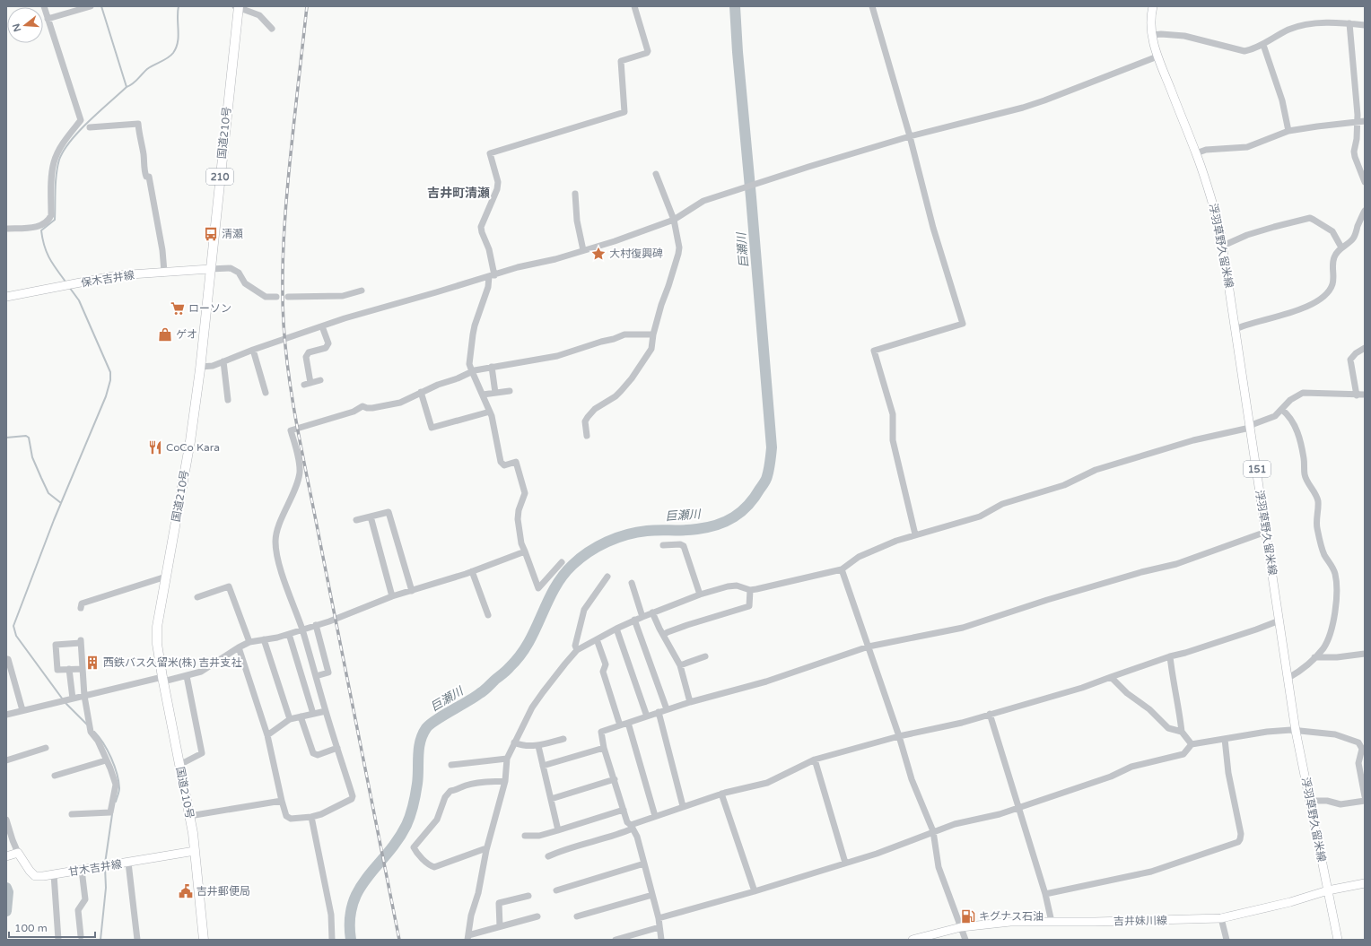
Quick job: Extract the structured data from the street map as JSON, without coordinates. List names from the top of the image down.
{
  "streets": {
    "highway": ["国道210号", "210"],
    "main road": [
      "浮羽草野久留米線",
      "保木吉井線",
      "151",
      "甘木吉井線",
      "吉井妹川線"
    ]
  },
  "crossings": [
    ["国道210号", "保木吉井線"],
    ["国道210号", "甘木吉井線"],
    ["浮羽草野久留米線", "吉井妹川線"]
  ],
  "districts": ["吉井町清瀬"],
  "water": ["巨瀬川"],
  "places": {
    "bus stop": ["清瀬"],
    "place": ["大村復興碑"],
    "supermarket": ["ローソン"],
    "shop": ["ゲオ"],
    "restaurant": ["CoCo Kara"],
    "building": ["西鉄バス久留米(株) 吉井支社"],
    "public building": ["吉井郵便局"],
    "fuel station": ["キグナス石油"]
  },
  "scale_bar": "100 m",
  "north": "left"
}
